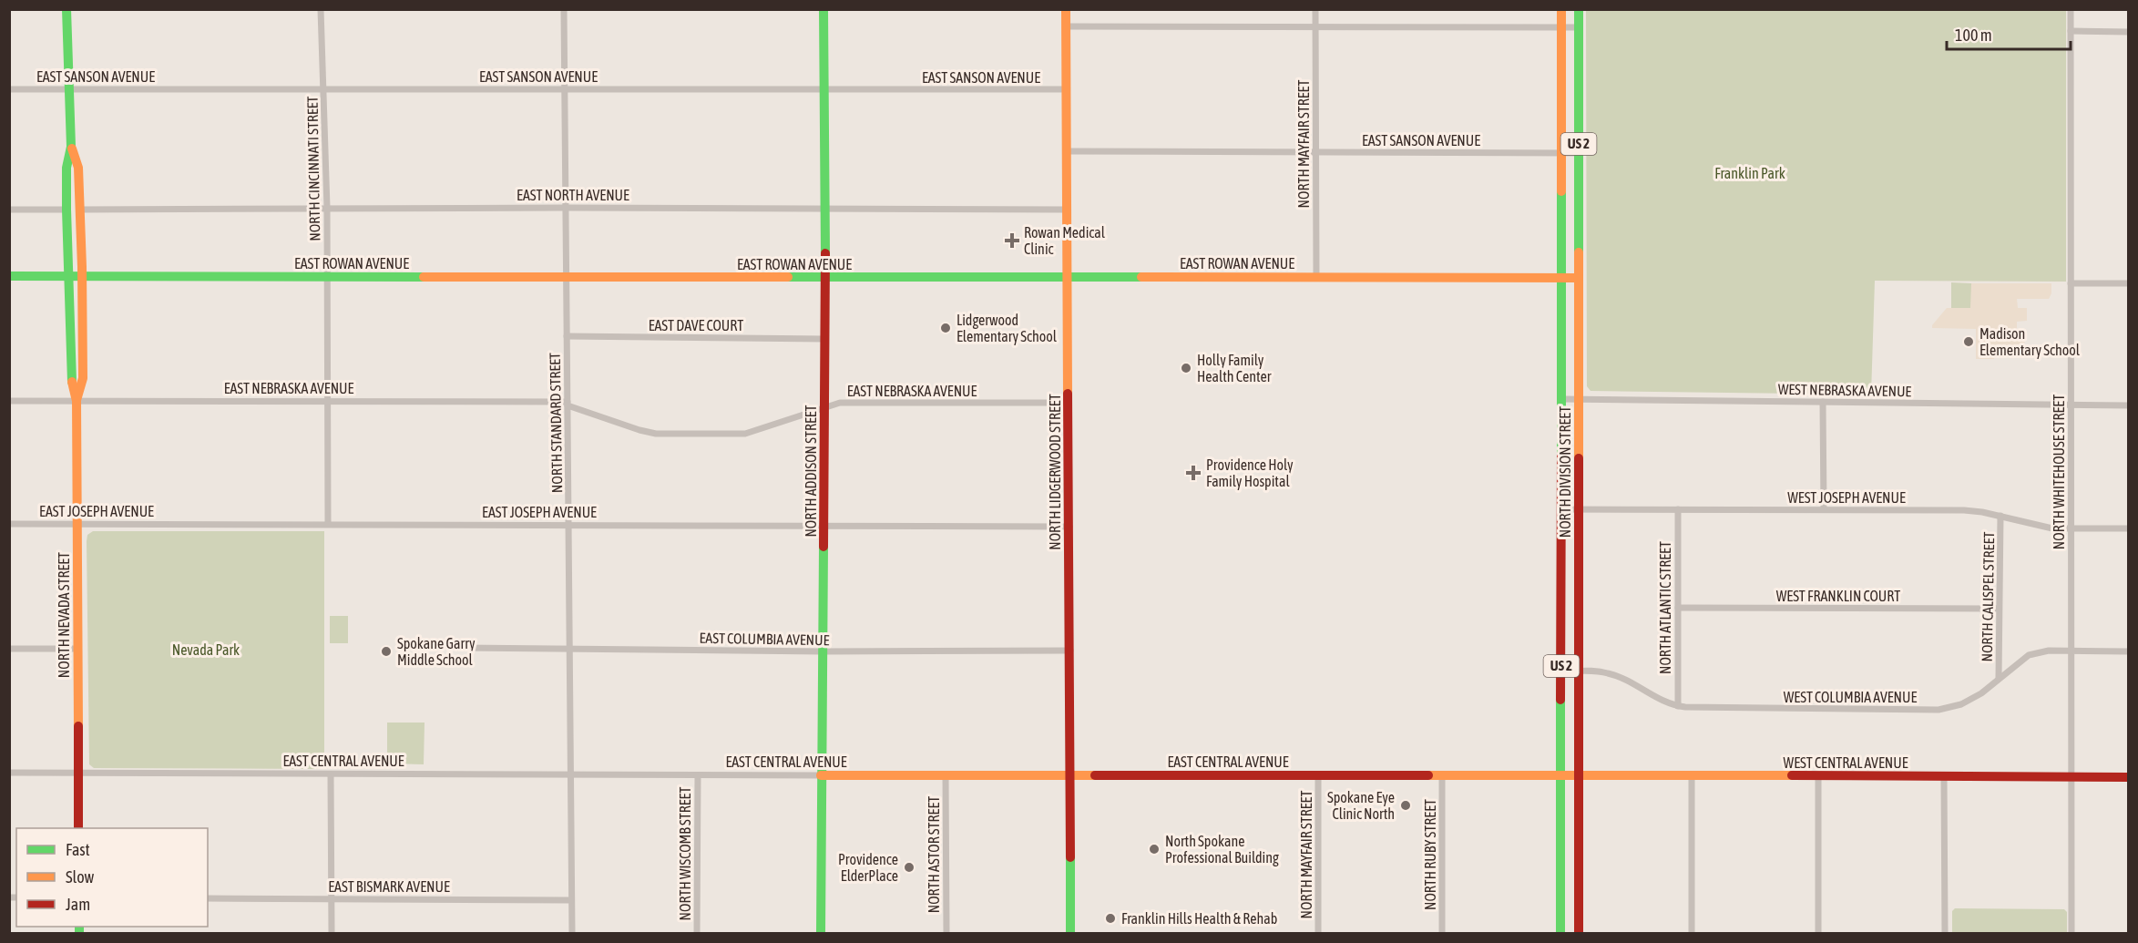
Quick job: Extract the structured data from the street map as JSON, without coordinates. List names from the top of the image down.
{
  "streets": {
    "street": [
      "EAST SANSON AVENUE",
      "NORTH MAYFAIR STREET",
      "US 2",
      "NORTH CINCINNATI STREET",
      "EAST NORTH AVENUE",
      "EAST ROWAN AVENUE",
      "EAST DAVE COURT",
      "EAST NEBRASKA AVENUE",
      "WEST NEBRASKA AVENUE",
      "NORTH STANDARD STREET",
      "NORTH ADDISON STREET",
      "NORTH LIDGERWOOD STREET",
      "NORTH DIVISION STREET",
      "NORTH WHITEHOUSE STREET",
      "WEST JOSEPH AVENUE",
      "EAST JOSEPH AVENUE",
      "WEST FRANKLIN COURT",
      "NORTH CALISPEL STREET",
      "NORTH ATLANTIC STREET",
      "NORTH NEVADA STREET",
      "EAST COLUMBIA AVENUE",
      "WEST COLUMBIA AVENUE",
      "EAST CENTRAL AVENUE",
      "WEST CENTRAL AVENUE",
      "NORTH WISCOMB STREET",
      "NORTH ASTOR STREET",
      "NORTH RUBY STREET",
      "EAST BISMARK AVENUE"
    ]
  },
  "crossings": [
    ["EAST SANSON AVENUE", "NORTH MAYFAIR STREET"],
    ["EAST SANSON AVENUE", "NORTH CINCINNATI STREET"],
    ["EAST SANSON AVENUE", "NORTH STANDARD STREET"],
    ["EAST SANSON AVENUE", "NORTH ADDISON STREET"],
    ["EAST SANSON AVENUE", "NORTH LIDGERWOOD STREET"],
    ["EAST SANSON AVENUE", "NORTH DIVISION STREET"],
    ["EAST SANSON AVENUE", "NORTH NEVADA STREET"],
    ["NORTH MAYFAIR STREET", "EAST ROWAN AVENUE"],
    ["NORTH MAYFAIR STREET", "EAST CENTRAL AVENUE"],
    ["NORTH CINCINNATI STREET", "EAST NORTH AVENUE"],
    ["NORTH CINCINNATI STREET", "EAST ROWAN AVENUE"],
    ["NORTH CINCINNATI STREET", "EAST NEBRASKA AVENUE"],
    ["NORTH CINCINNATI STREET", "EAST JOSEPH AVENUE"],
    ["EAST NORTH AVENUE", "NORTH STANDARD STREET"],
    ["EAST NORTH AVENUE", "NORTH ADDISON STREET"],
    ["EAST NORTH AVENUE", "NORTH LIDGERWOOD STREET"],
    ["EAST NORTH AVENUE", "NORTH NEVADA STREET"],
    ["EAST ROWAN AVENUE", "NORTH STANDARD STREET"],
    ["EAST ROWAN AVENUE", "NORTH ADDISON STREET"],
    ["EAST ROWAN AVENUE", "NORTH LIDGERWOOD STREET"],
    ["EAST ROWAN AVENUE", "NORTH DIVISION STREET"],
    ["EAST ROWAN AVENUE", "NORTH NEVADA STREET"],
    ["EAST DAVE COURT", "NORTH STANDARD STREET"],
    ["EAST DAVE COURT", "NORTH ADDISON STREET"],
    ["EAST NEBRASKA AVENUE", "NORTH STANDARD STREET"],
    ["EAST NEBRASKA AVENUE", "NORTH ADDISON STREET"],
    ["EAST NEBRASKA AVENUE", "NORTH LIDGERWOOD STREET"],
    ["EAST NEBRASKA AVENUE", "NORTH NEVADA STREET"],
    ["WEST NEBRASKA AVENUE", "NORTH DIVISION STREET"],
    ["WEST NEBRASKA AVENUE", "NORTH WHITEHOUSE STREET"],
    ["NORTH STANDARD STREET", "EAST JOSEPH AVENUE"],
    ["NORTH STANDARD STREET", "EAST COLUMBIA AVENUE"],
    ["NORTH STANDARD STREET", "EAST CENTRAL AVENUE"],
    ["NORTH STANDARD STREET", "EAST BISMARK AVENUE"],
    ["NORTH ADDISON STREET", "EAST JOSEPH AVENUE"],
    ["NORTH ADDISON STREET", "EAST COLUMBIA AVENUE"],
    ["NORTH ADDISON STREET", "EAST CENTRAL AVENUE"],
    ["NORTH LIDGERWOOD STREET", "EAST JOSEPH AVENUE"],
    ["NORTH LIDGERWOOD STREET", "EAST COLUMBIA AVENUE"],
    ["NORTH LIDGERWOOD STREET", "EAST CENTRAL AVENUE"],
    ["NORTH DIVISION STREET", "WEST JOSEPH AVENUE"],
    ["NORTH DIVISION STREET", "WEST COLUMBIA AVENUE"],
    ["NORTH DIVISION STREET", "EAST CENTRAL AVENUE"],
    ["NORTH DIVISION STREET", "WEST CENTRAL AVENUE"],
    ["NORTH WHITEHOUSE STREET", "WEST JOSEPH AVENUE"],
    ["NORTH WHITEHOUSE STREET", "WEST COLUMBIA AVENUE"],
    ["NORTH WHITEHOUSE STREET", "WEST CENTRAL AVENUE"],
    ["WEST JOSEPH AVENUE", "NORTH CALISPEL STREET"],
    ["WEST JOSEPH AVENUE", "NORTH ATLANTIC STREET"],
    ["EAST JOSEPH AVENUE", "NORTH NEVADA STREET"],
    ["WEST FRANKLIN COURT", "NORTH CALISPEL STREET"],
    ["WEST FRANKLIN COURT", "NORTH ATLANTIC STREET"],
    ["NORTH CALISPEL STREET", "WEST COLUMBIA AVENUE"],
    ["NORTH ATLANTIC STREET", "WEST COLUMBIA AVENUE"],
    ["NORTH NEVADA STREET", "EAST CENTRAL AVENUE"],
    ["EAST CENTRAL AVENUE", "WEST CENTRAL AVENUE"],
    ["EAST CENTRAL AVENUE", "NORTH WISCOMB STREET"],
    ["EAST CENTRAL AVENUE", "NORTH ASTOR STREET"],
    ["EAST CENTRAL AVENUE", "NORTH RUBY STREET"]
  ],
  "parks": ["Franklin Park", "Nevada Park"],
  "places": {
    "health": ["Rowan Medical Clinic", "Providence Holy Family Hospital"],
    "other": [
      "Lidgerwood Elementary School",
      "Madison Elementary School",
      "Holly Family Health Center",
      "Spokane Garry Middle School",
      "Spokane Eye Clinic North",
      "North Spokane Professional Building",
      "Providence ElderPlace",
      "Franklin Hills Health & Rehab"
    ]
  },
  "legend": ["Fast", "Slow", "Jam"],
  "scale_bar": "100 m"
}
